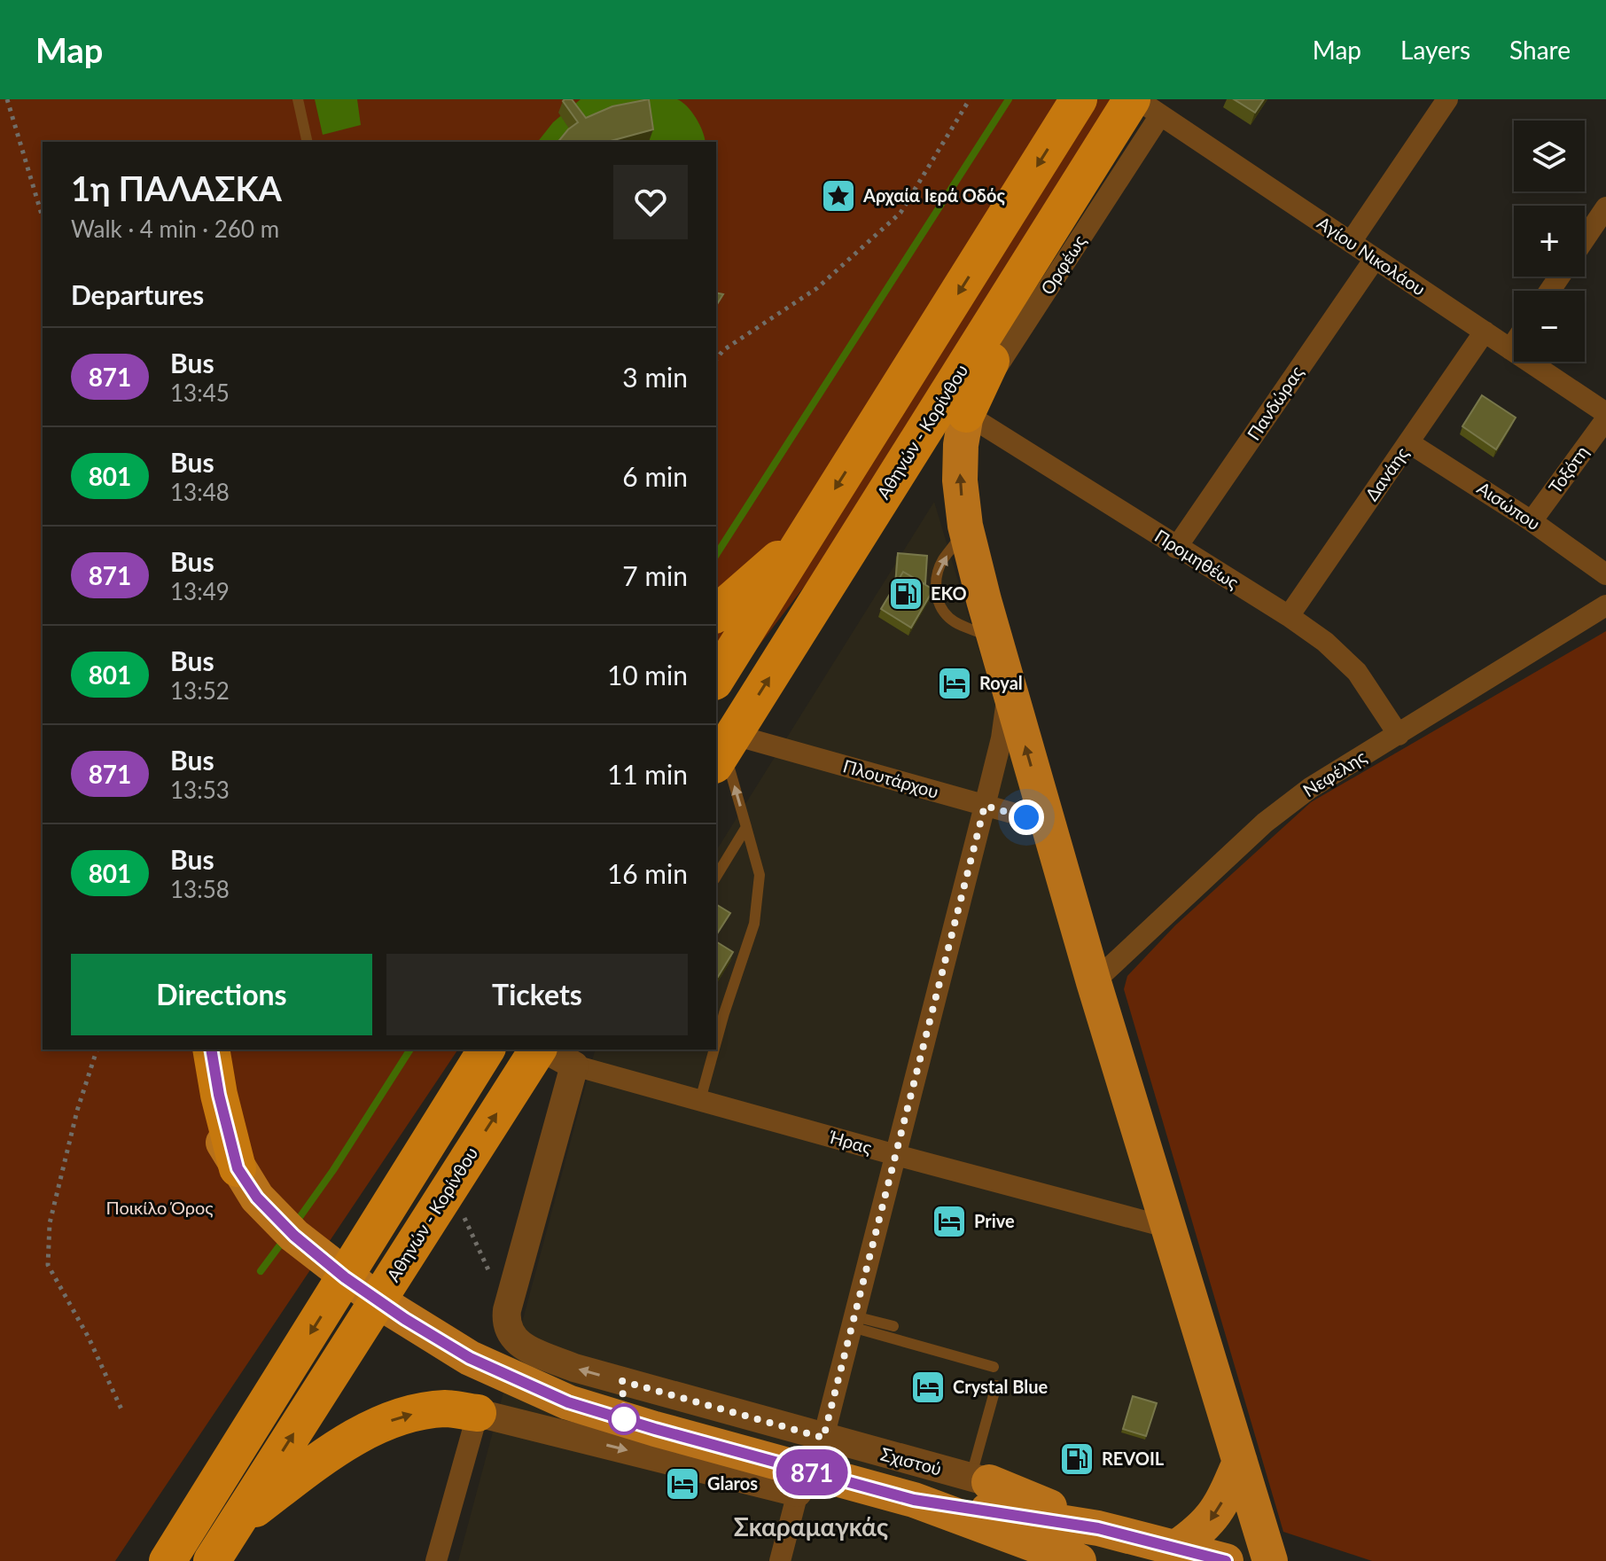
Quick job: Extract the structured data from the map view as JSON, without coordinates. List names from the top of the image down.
{
  "streets": {
    "highway": ["Αθηνών - Κορίνθου"],
    "main road": ["Σχιστού"],
    "street": [
      "Αγίου Νικολάου",
      "Ορφέως",
      "Πανδώρας",
      "Τοξότη",
      "Δανάης",
      "Αισώπου",
      "Προμηθέως",
      "Νεφέλης",
      "Πλουτάρχου",
      "Ήρας"
    ]
  },
  "crossings": [
    ["Αγίου Νικολάου", "Ορφέως"],
    ["Αγίου Νικολάου", "Πανδώρας"],
    ["Αγίου Νικολάου", "Αθηνών - Κορίνθου"],
    ["Αγίου Νικολάου", "Δανάης"],
    ["Ορφέως", "Αθηνών - Κορίνθου"],
    ["Ορφέως", "Προμηθέως"],
    ["Πανδώρας", "Προμηθέως"],
    ["Αθηνών - Κορίνθου", "Πλουτάρχου"],
    ["Τοξότη", "Αισώπου"],
    ["Δανάης", "Αισώπου"],
    ["Δανάης", "Προμηθέως"],
    ["Προμηθέως", "Νεφέλης"]
  ],
  "districts": ["Σκαραμαγκάς"],
  "parks": ["Ποικίλο Όρος"],
  "places": {
    "place": ["Αρχαία Ιερά Οδός"],
    "fuel station": ["EKO", "REVOIL"],
    "hotel": [
      "Royal",
      "Prive",
      "Crystal Blue",
      "Glaros"
    ]
  },
  "lines": ["bus line 871"],
  "page": {
    "header": "Map",
    "nav": ["Map", "Layers", "Share"],
    "on_map": "871",
    "map_buttons": ["+", "−"],
    "heading": [
      ["1η ΠΑΛΑΣΚΑ", "Walk · 4 min · 260 m"],
      "Departures"
    ],
    "list": [
      {
        "mark": "871",
        "name": "Bus",
        "note": "13:45",
        "value": "3 min"
      },
      {
        "mark": "801",
        "name": "Bus",
        "note": "13:48",
        "value": "6 min"
      },
      {
        "mark": "871",
        "name": "Bus",
        "note": "13:49",
        "value": "7 min"
      },
      {
        "mark": "801",
        "name": "Bus",
        "note": "13:52",
        "value": "10 min"
      },
      {
        "mark": "871",
        "name": "Bus",
        "note": "13:53",
        "value": "11 min"
      },
      {
        "mark": "801",
        "name": "Bus",
        "note": "13:58",
        "value": "16 min"
      }
    ],
    "buttons": ["Directions", "Tickets"]
  }
}
